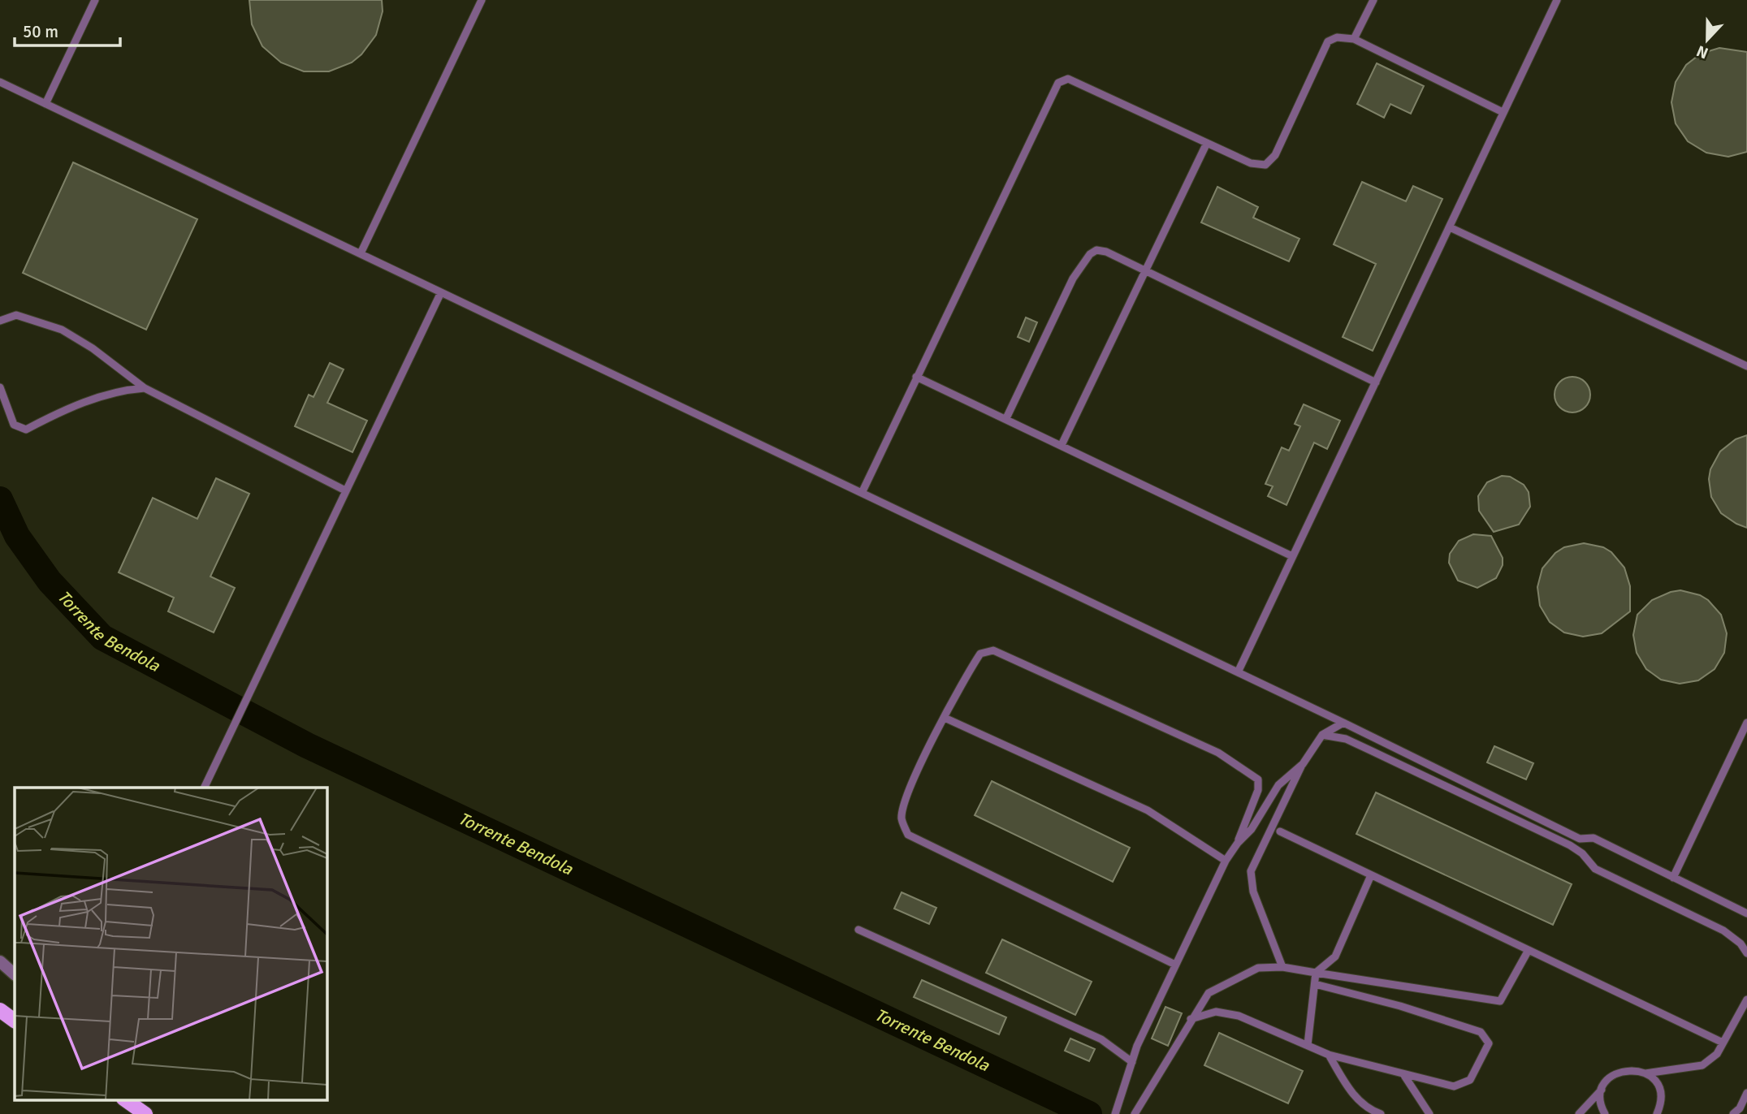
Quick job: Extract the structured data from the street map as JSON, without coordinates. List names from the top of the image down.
{
  "water": ["Torrente Bendola"],
  "scale_bar": "50 m",
  "north": "bottom"
}
